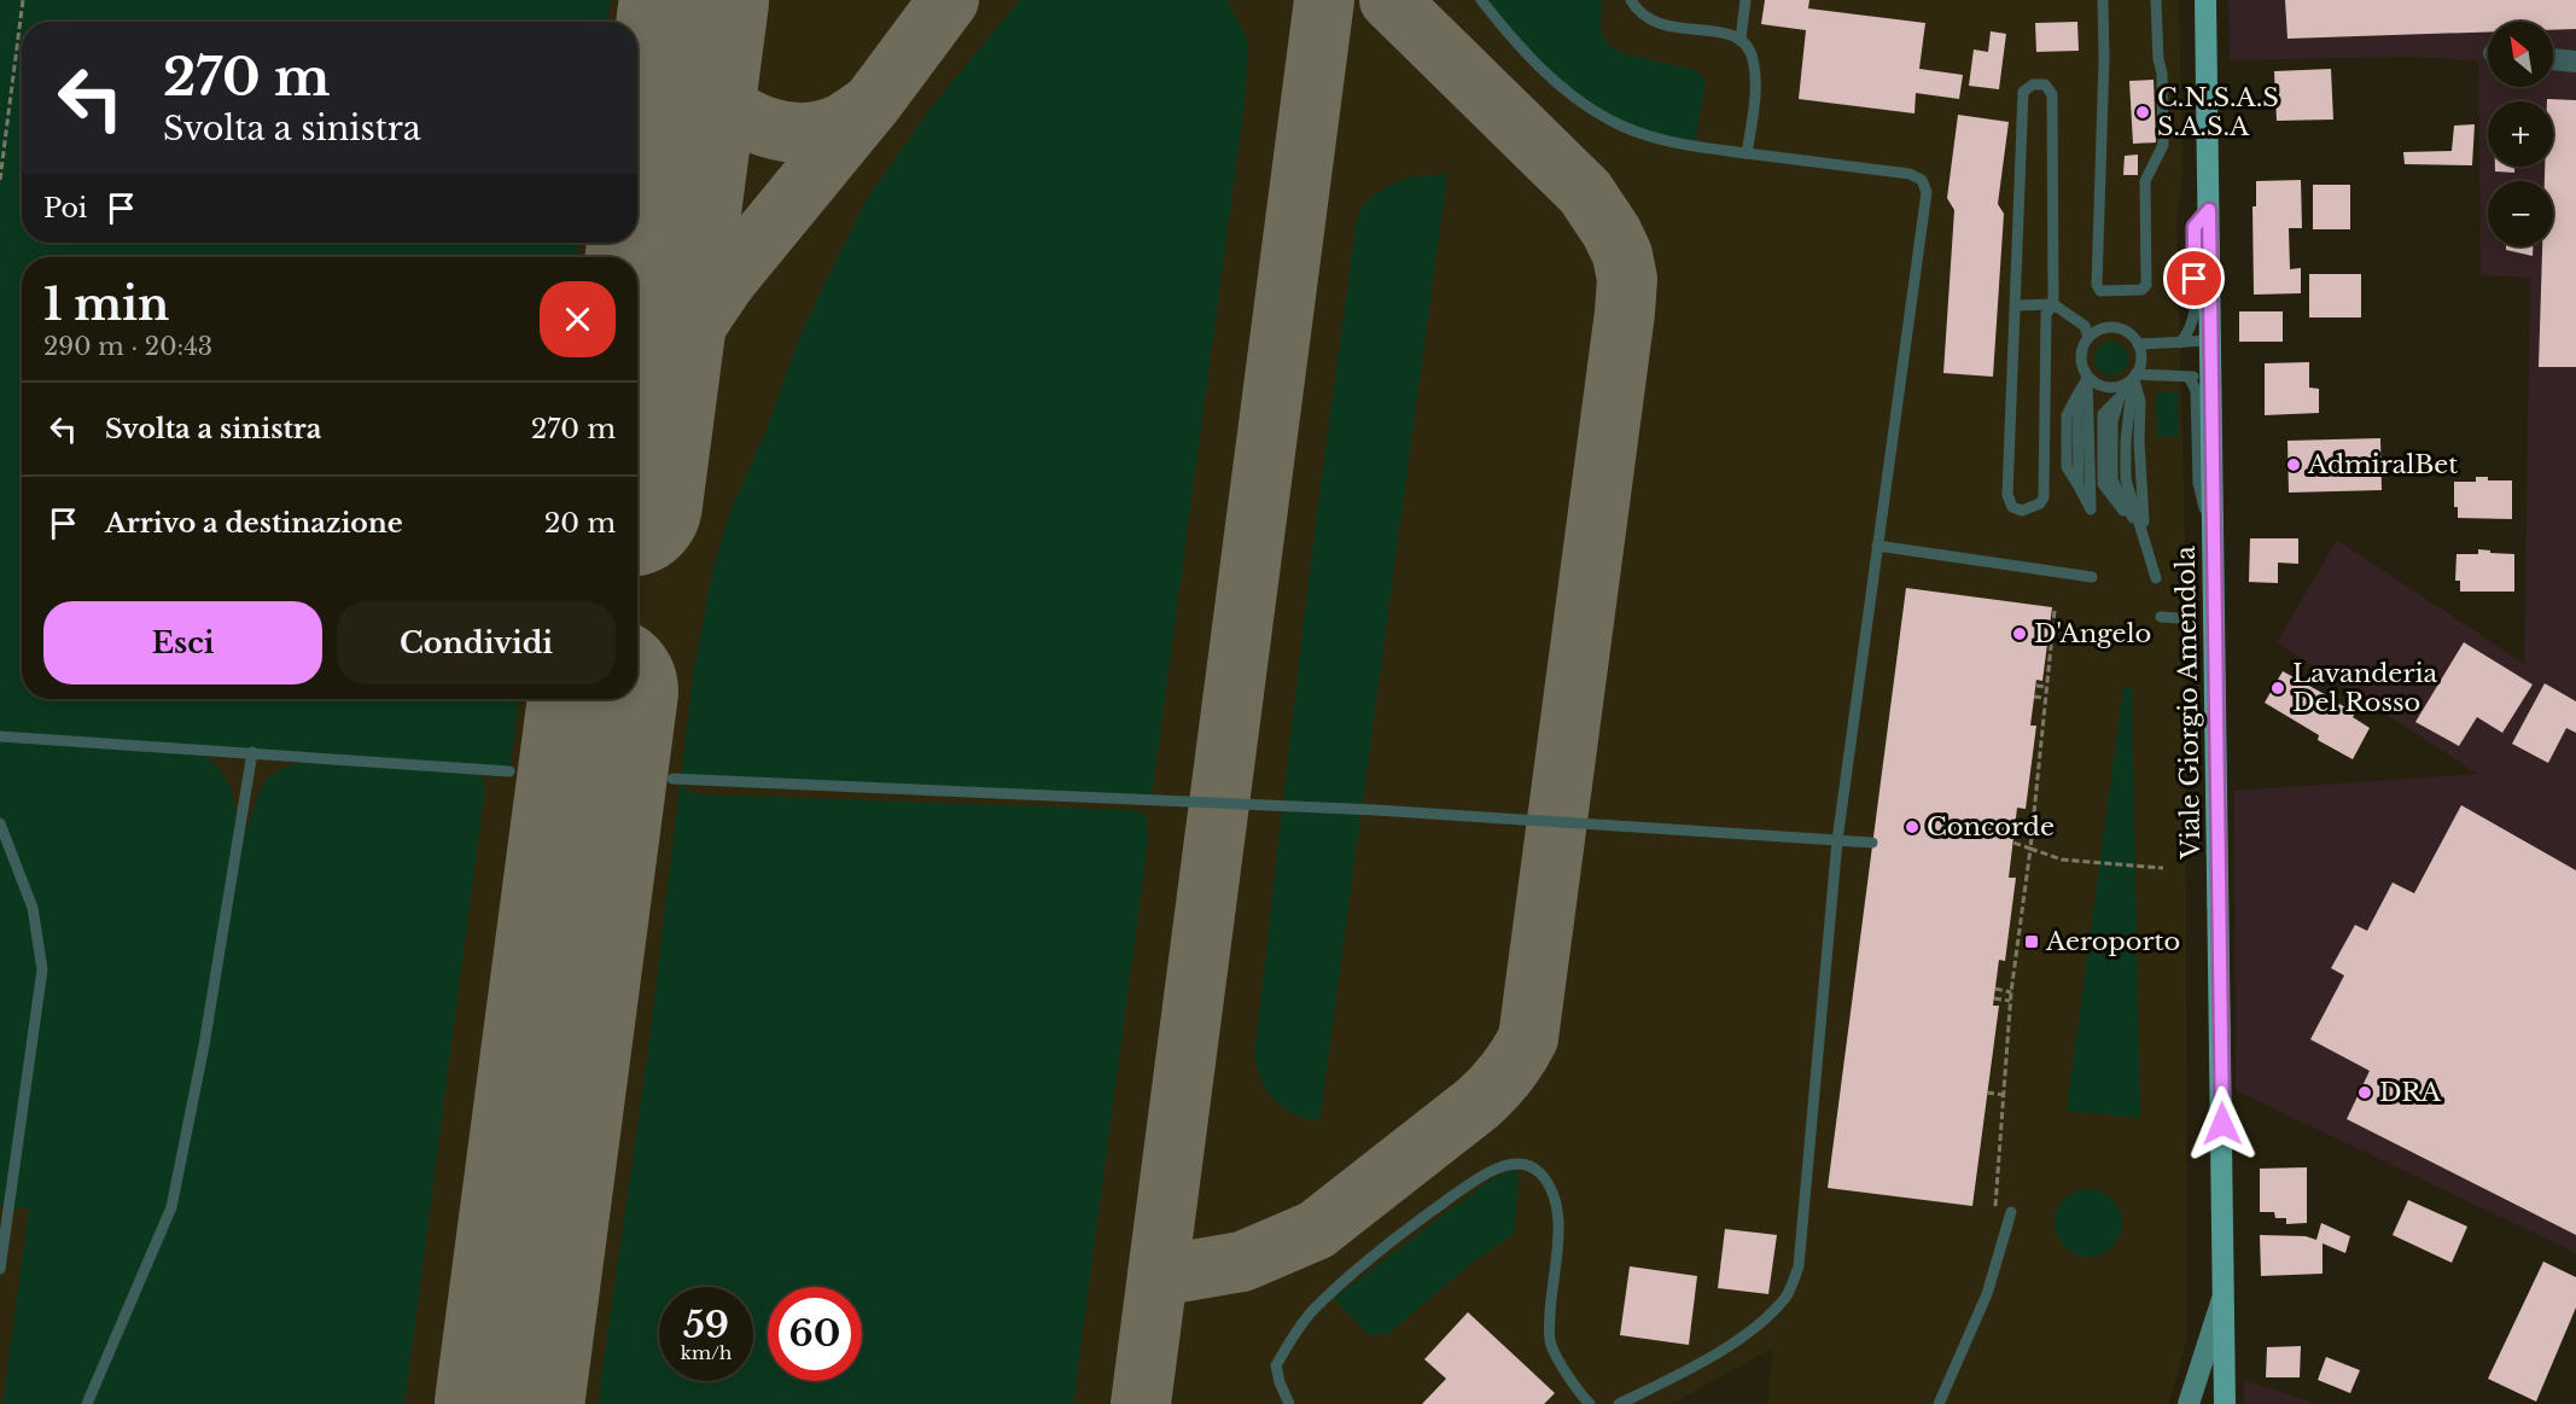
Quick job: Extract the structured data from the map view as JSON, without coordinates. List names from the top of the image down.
{
  "streets": {
    "main road": ["Viale Giorgio Amendola"]
  },
  "places": {
    "other": [
      "C.N.S.A.S S.A.S.A",
      "AdmiralBet",
      "D'Angelo",
      "Lavanderia Del Rosso",
      "Concorde",
      "DRA"
    ],
    "transit": ["Aeroporto"]
  },
  "north": "top left",
  "page": {
    "map_buttons": ["+", "−"],
    "turn": ["270 m", "Svolta a sinistra"],
    "then": "Poi",
    "heading": ["1 min", "290 m · 20:43"],
    "list": [
      {
        "name": "Svolta a sinistra",
        "value": "270 m"
      },
      {
        "name": "Arrivo a destinazione",
        "value": "20 m"
      }
    ],
    "buttons": ["Esci", "Condividi"],
    "speed": "59 km/h",
    "limit": "60"
  }
}
